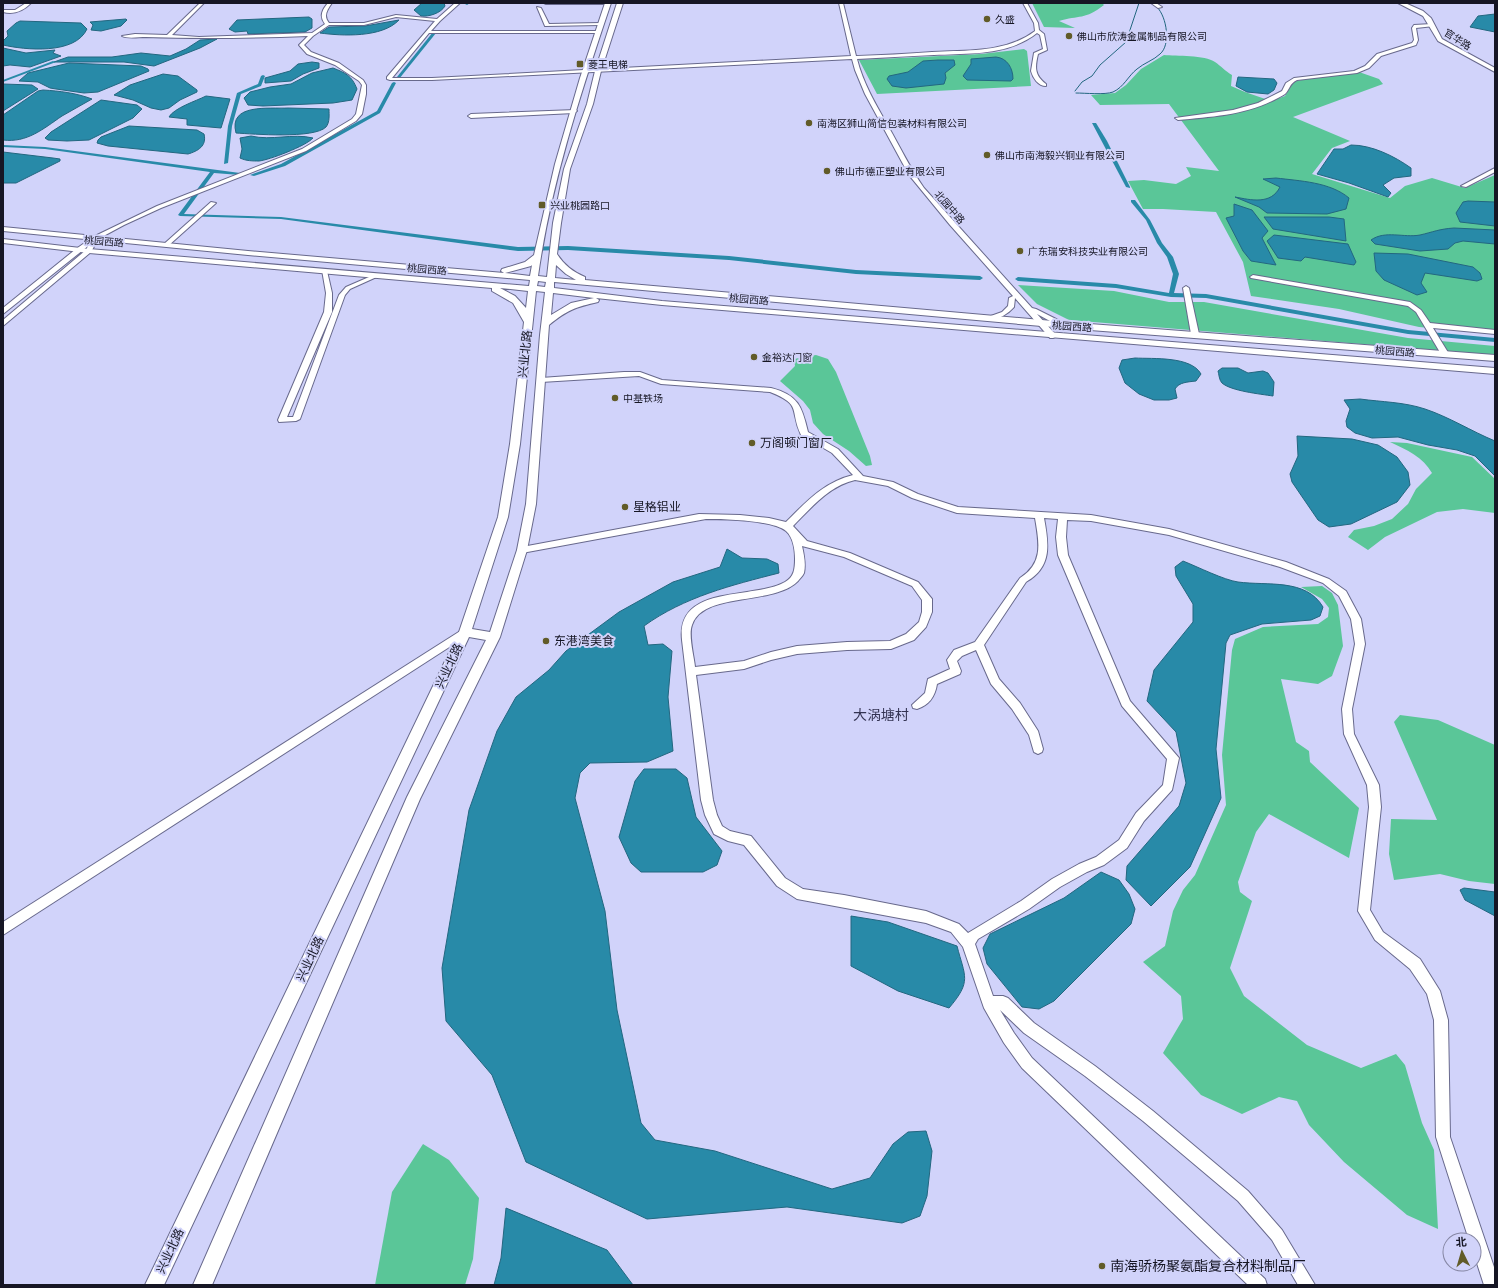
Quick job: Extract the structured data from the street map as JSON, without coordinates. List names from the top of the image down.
{
  "streets": {
    "main road": ["官华路", "桃园西路", "兴业北路"],
    "street": ["北园中路"]
  },
  "crossings": [
    ["北园中路", "桃园西路"],
    ["桃园西路", "兴业北路"]
  ],
  "districts": ["大涡塘村"],
  "places": {
    "other": [
      "久盛",
      "佛山市欣涛金属制品有限公司",
      "南海区狮山简信包装材料有限公司",
      "佛山市南海毅兴铜业有限公司",
      "佛山市德正塑业有限公司",
      "广东瑞安科技实业有限公司",
      "金裕达门窗",
      "中基铁场",
      "万阁顿门窗厂",
      "星格铝业",
      "东港湾美食",
      "南海骄杨聚氨酯复合材料制品厂"
    ],
    "transit": ["菱王电梯", "兴业桃园路口"]
  },
  "north": "top"
}
